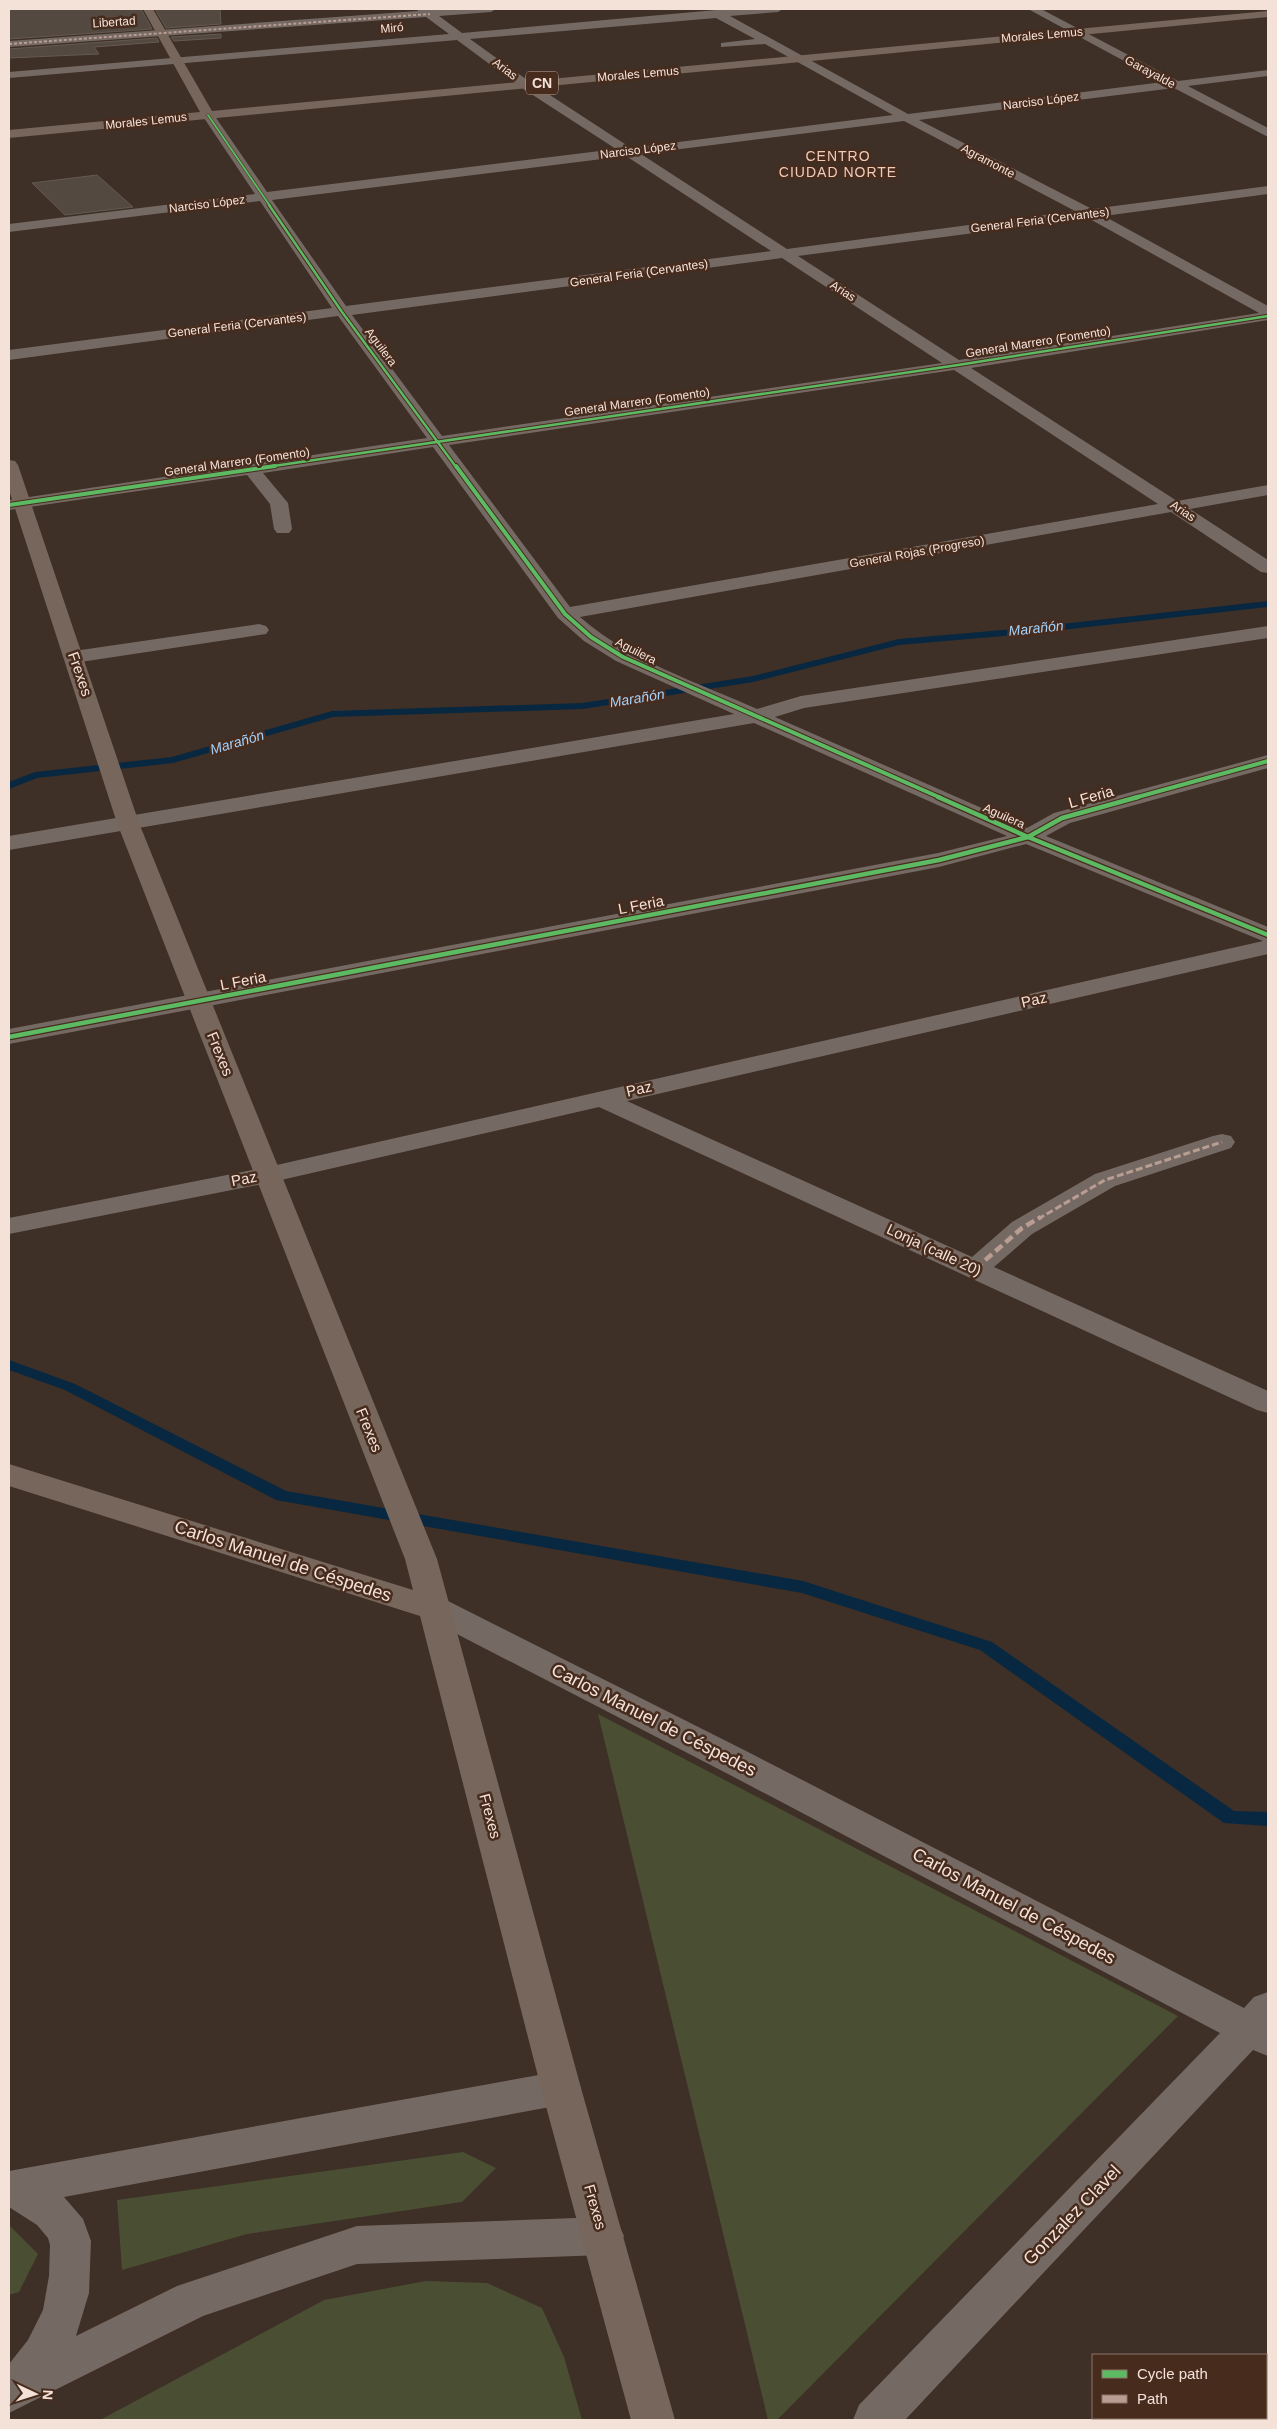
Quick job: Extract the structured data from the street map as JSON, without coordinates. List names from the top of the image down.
{
  "streets": {
    "main road": [
      "Morales Lemus",
      "CN",
      "Aguilera",
      "Frexes",
      "Carlos Manuel de Céspedes"
    ],
    "street": [
      "Libertad",
      "Miró",
      "Arias",
      "Garayalde",
      "Narciso López",
      "Agramonte",
      "General Feria (Cervantes)",
      "General Marrero (Fomento)",
      "General Rojas (Progreso)",
      "L Feria",
      "Paz",
      "Lonja (calle 20)",
      "Gonzalez Clavel"
    ]
  },
  "crossings": [
    ["Libertad", "Arias"],
    ["Libertad", "Aguilera"],
    ["Miró", "Arias"],
    ["Miró", "Agramonte"],
    ["Miró", "Aguilera"],
    ["Morales Lemus", "Arias"],
    ["Morales Lemus", "Garayalde"],
    ["Morales Lemus", "Agramonte"],
    ["Morales Lemus", "Aguilera"],
    ["Arias", "Narciso López"],
    ["Arias", "General Feria (Cervantes)"],
    ["Arias", "General Marrero (Fomento)"],
    ["Arias", "General Rojas (Progreso)"],
    ["Garayalde", "Narciso López"],
    ["Narciso López", "Agramonte"],
    ["Narciso López", "Aguilera"],
    ["Agramonte", "General Feria (Cervantes)"],
    ["General Feria (Cervantes)", "Aguilera"],
    ["General Marrero (Fomento)", "Aguilera"],
    ["General Marrero (Fomento)", "Frexes"],
    ["Aguilera", "General Rojas (Progreso)"],
    ["Aguilera", "L Feria"],
    ["Frexes", "L Feria"],
    ["Frexes", "Paz"],
    ["Frexes", "Carlos Manuel de Céspedes"],
    ["Paz", "Lonja (calle 20)"],
    ["Carlos Manuel de Céspedes", "Gonzalez Clavel"]
  ],
  "districts": ["CENTRO CIUDAD NORTE"],
  "water": ["Marañón"],
  "legend": ["Cycle path", "Path"],
  "north": "right"
}
